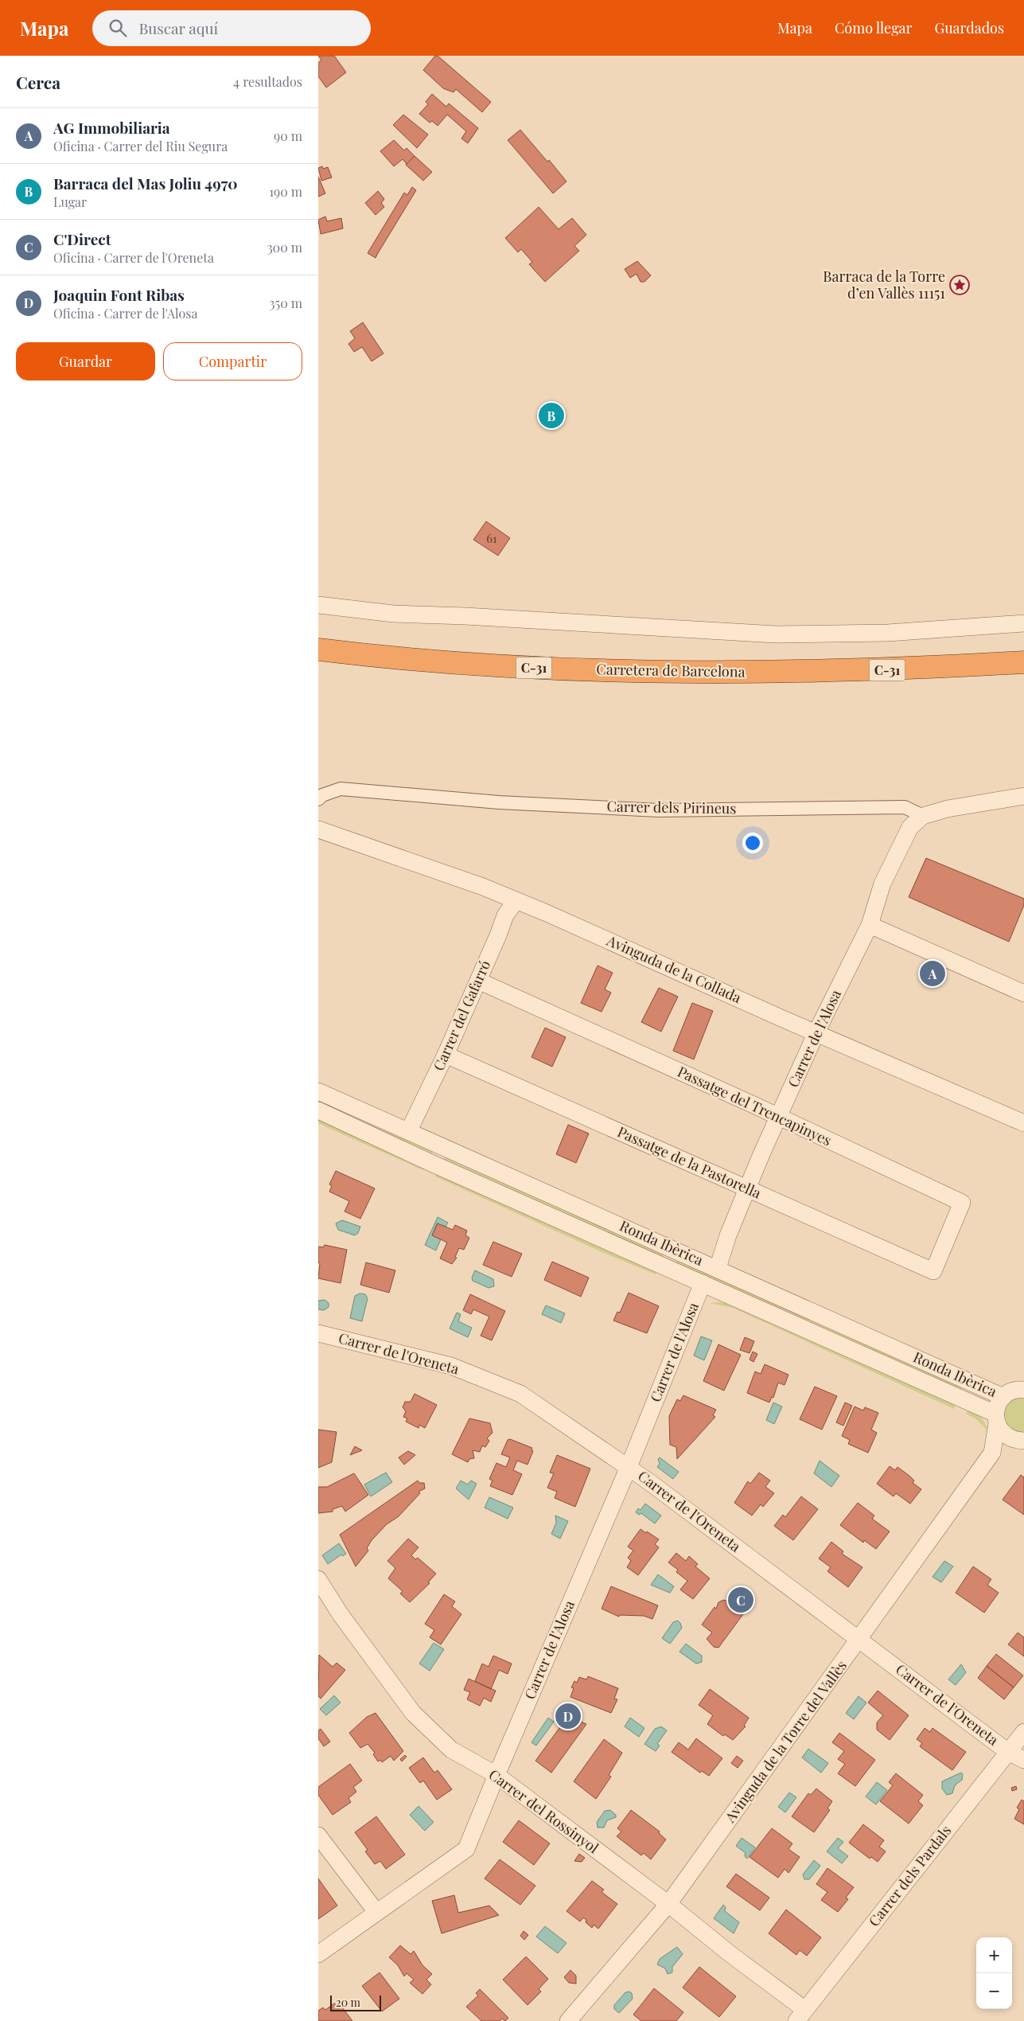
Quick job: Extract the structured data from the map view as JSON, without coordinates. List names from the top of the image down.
{
  "streets": {
    "highway": ["C-31", "Carretera de Barcelona"],
    "street": [
      "Carrer dels Pirineus",
      "Avinguda de la Collada",
      "Carrer del Gafarró",
      "Carrer de l'Alosa",
      "Passatge del Trencapinyes",
      "Passatge de la Pastorella",
      "Ronda Ibèrica",
      "Carrer de l'Oreneta",
      "Avinguda de la Torre del Vallès",
      "Carrer del Rossinyol",
      "Carrer dels Pardals"
    ]
  },
  "crossings": [
    ["Carrer dels Pirineus", "Carrer de l'Alosa"],
    ["Avinguda de la Collada", "Carrer del Gafarró"],
    ["Avinguda de la Collada", "Carrer de l'Alosa"],
    ["Carrer del Gafarró", "Passatge del Trencapinyes"],
    ["Carrer del Gafarró", "Passatge de la Pastorella"],
    ["Carrer del Gafarró", "Ronda Ibèrica"],
    ["Carrer de l'Alosa", "Passatge del Trencapinyes"],
    ["Carrer de l'Alosa", "Passatge de la Pastorella"],
    ["Carrer de l'Alosa", "Ronda Ibèrica"],
    ["Carrer de l'Alosa", "Carrer de l'Oreneta"],
    ["Carrer de l'Alosa", "Carrer del Rossinyol"],
    ["Passatge del Trencapinyes", "Passatge de la Pastorella"],
    ["Ronda Ibèrica", "Avinguda de la Torre del Vallès"],
    ["Carrer de l'Oreneta", "Avinguda de la Torre del Vallès"],
    ["Carrer de l'Oreneta", "Carrer dels Pardals"],
    ["Avinguda de la Torre del Vallès", "Carrer del Rossinyol"],
    ["Carrer del Rossinyol", "Carrer dels Pardals"]
  ],
  "places": {
    "place": ["Barraca de la Torre d’en Vallès 11151"]
  },
  "house_numbers": ["61"],
  "scale_bar": "20 m",
  "page": {
    "header": "Mapa",
    "search": "Buscar aquí",
    "nav": ["Mapa", "Cómo llegar", "Guardados"],
    "heading": ["Cerca", "4 resultados"],
    "list": [
      {
        "mark": "A",
        "name": "AG Immobiliaria",
        "note": "Oficina · Carrer del Riu Segura",
        "value": "90 m"
      },
      {
        "mark": "B",
        "name": "Barraca del Mas Joliu 4970",
        "note": "Lugar",
        "value": "190 m"
      },
      {
        "mark": "C",
        "name": "C'Direct",
        "note": "Oficina · Carrer de l'Oreneta",
        "value": "300 m"
      },
      {
        "mark": "D",
        "name": "Joaquin Font Ribas",
        "note": "Oficina · Carrer de l'Alosa",
        "value": "350 m"
      }
    ],
    "buttons": ["Guardar", "Compartir"],
    "pins": [
      "B",
      "A",
      "C",
      "D"
    ],
    "map_buttons": ["+", "−"],
    "scale": "20 m"
  }
}
